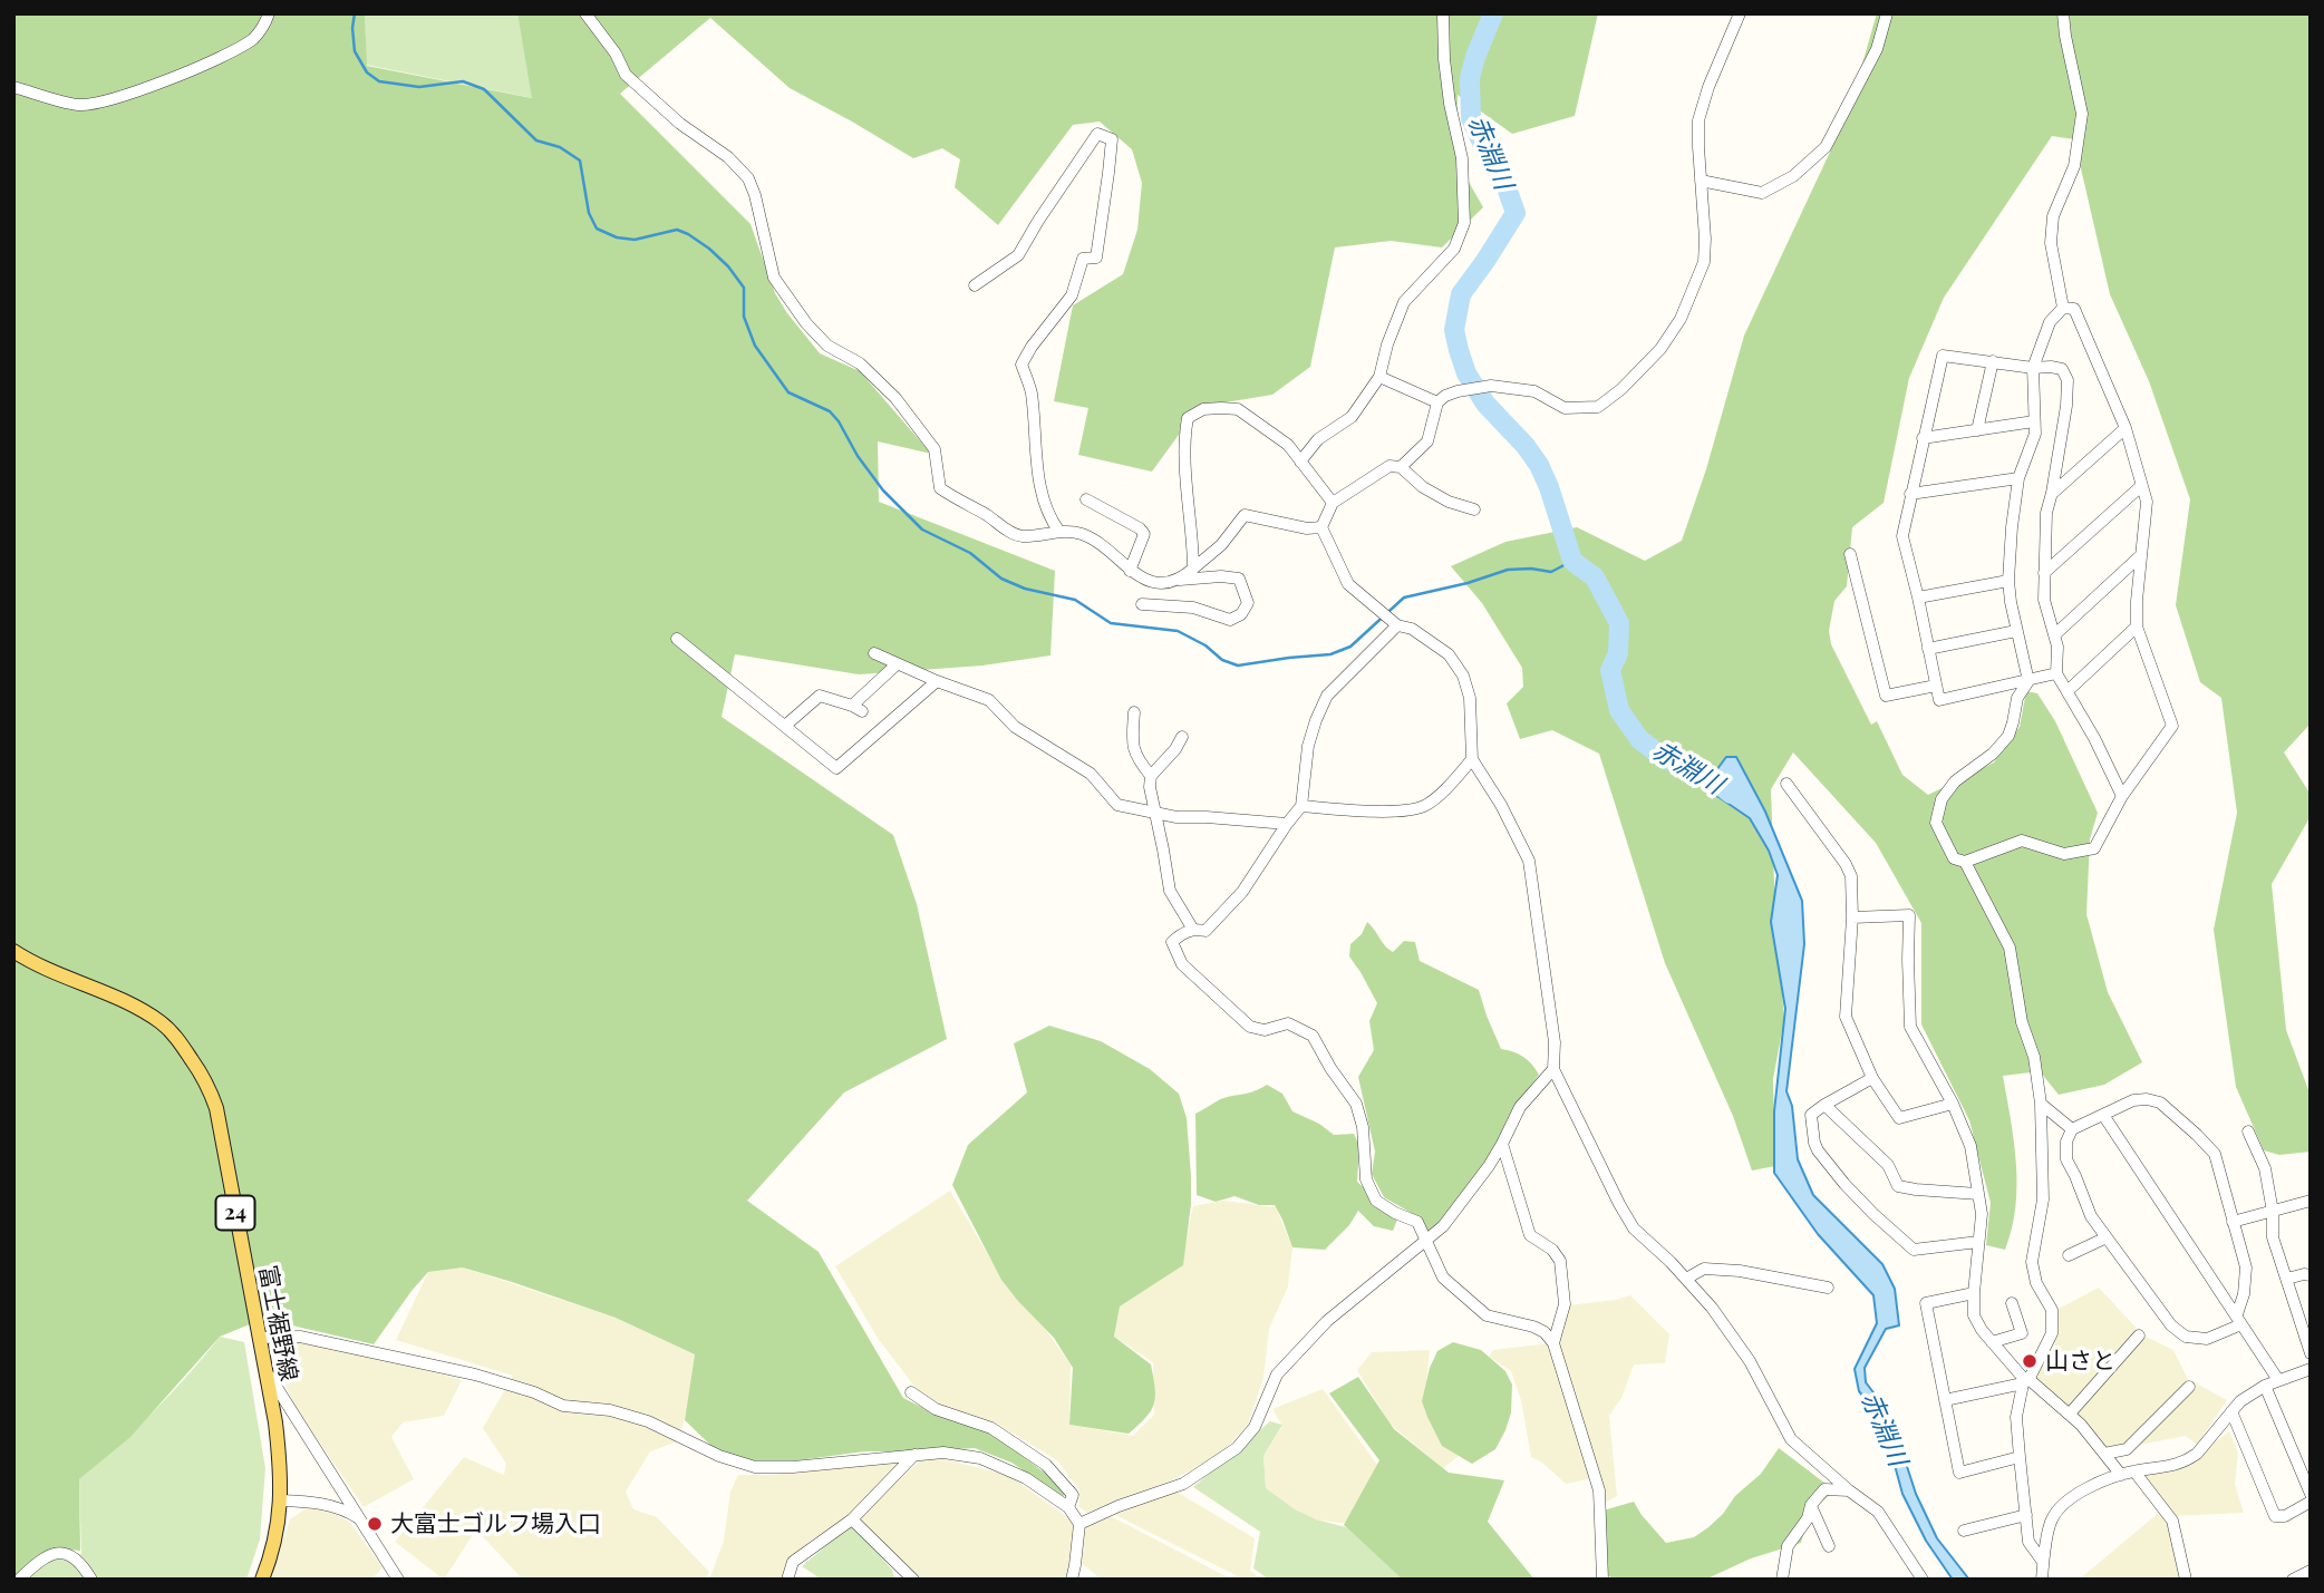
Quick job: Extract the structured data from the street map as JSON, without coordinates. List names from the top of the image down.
{
  "streets": {
    "main road": ["24", "富士裾野線"]
  },
  "water": ["赤淵川"],
  "places": ["山さと", "大富士ゴルフ場入口"]
}
